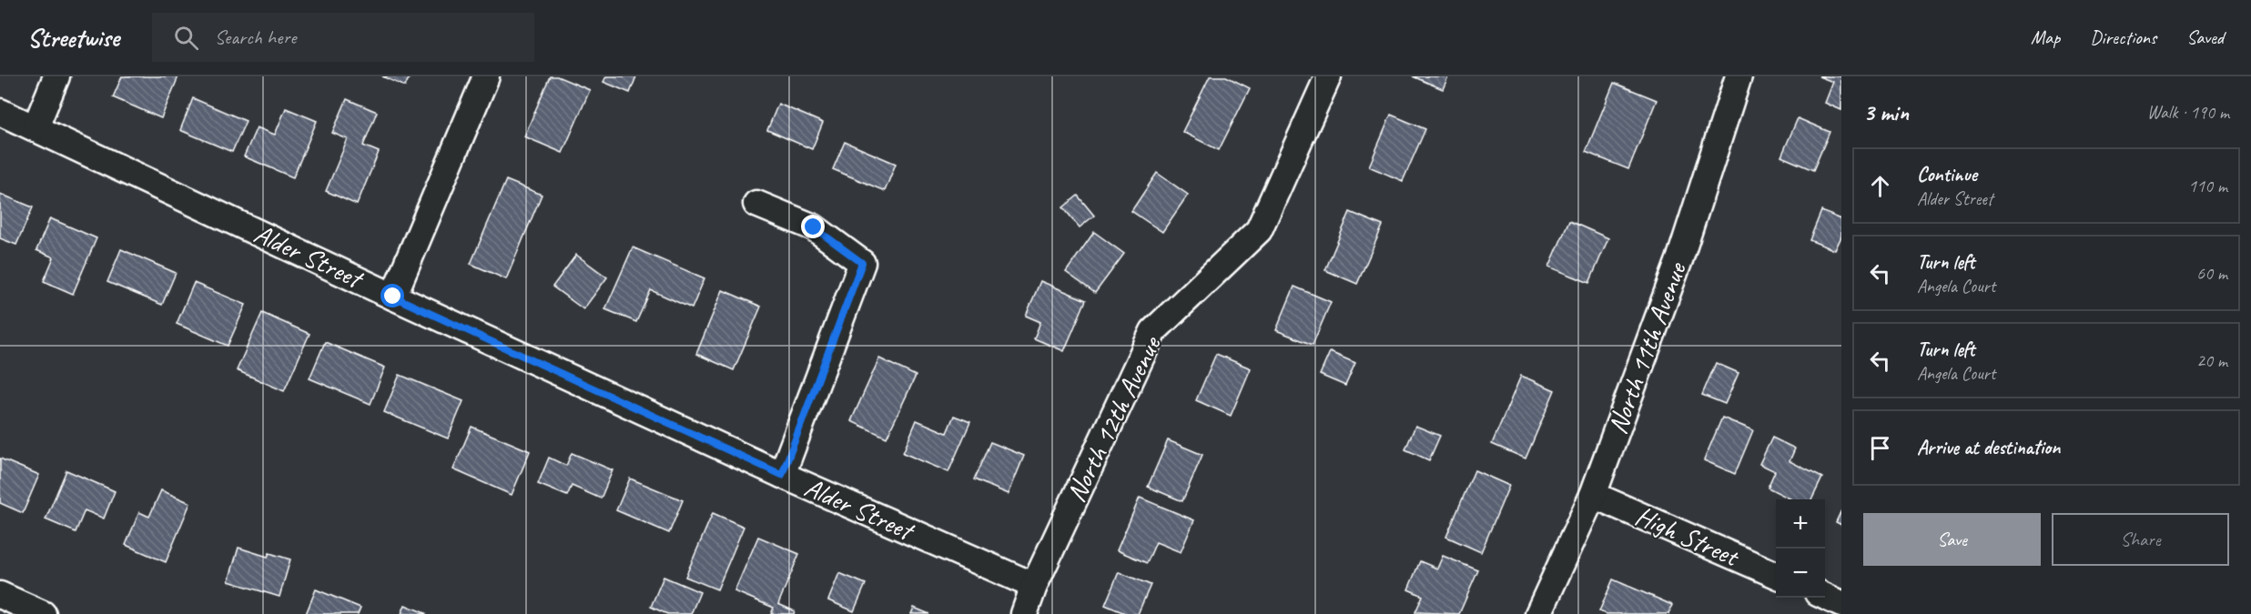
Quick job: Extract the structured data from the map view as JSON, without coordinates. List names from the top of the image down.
{
  "streets": {
    "street": [
      "Alder Street",
      "North 11th Avenue",
      "North 12th Avenue",
      "High Street"
    ]
  },
  "crossings": [
    ["Alder Street", "North 12th Avenue"],
    ["North 11th Avenue", "High Street"]
  ],
  "page": {
    "header": "Streetwise",
    "search": "Search here",
    "nav": ["Map", "Directions", "Saved"],
    "heading": ["3 min", "Walk · 190 m"],
    "list": [
      ["Continue", "Alder Street", "110 m"],
      ["Turn left", "Angela Court", "60 m"],
      ["Turn left", "Angela Court", "20 m"],
      "Arrive at destination"
    ],
    "buttons": ["Save", "Share"],
    "map_buttons": ["+", "−"]
  }
}
